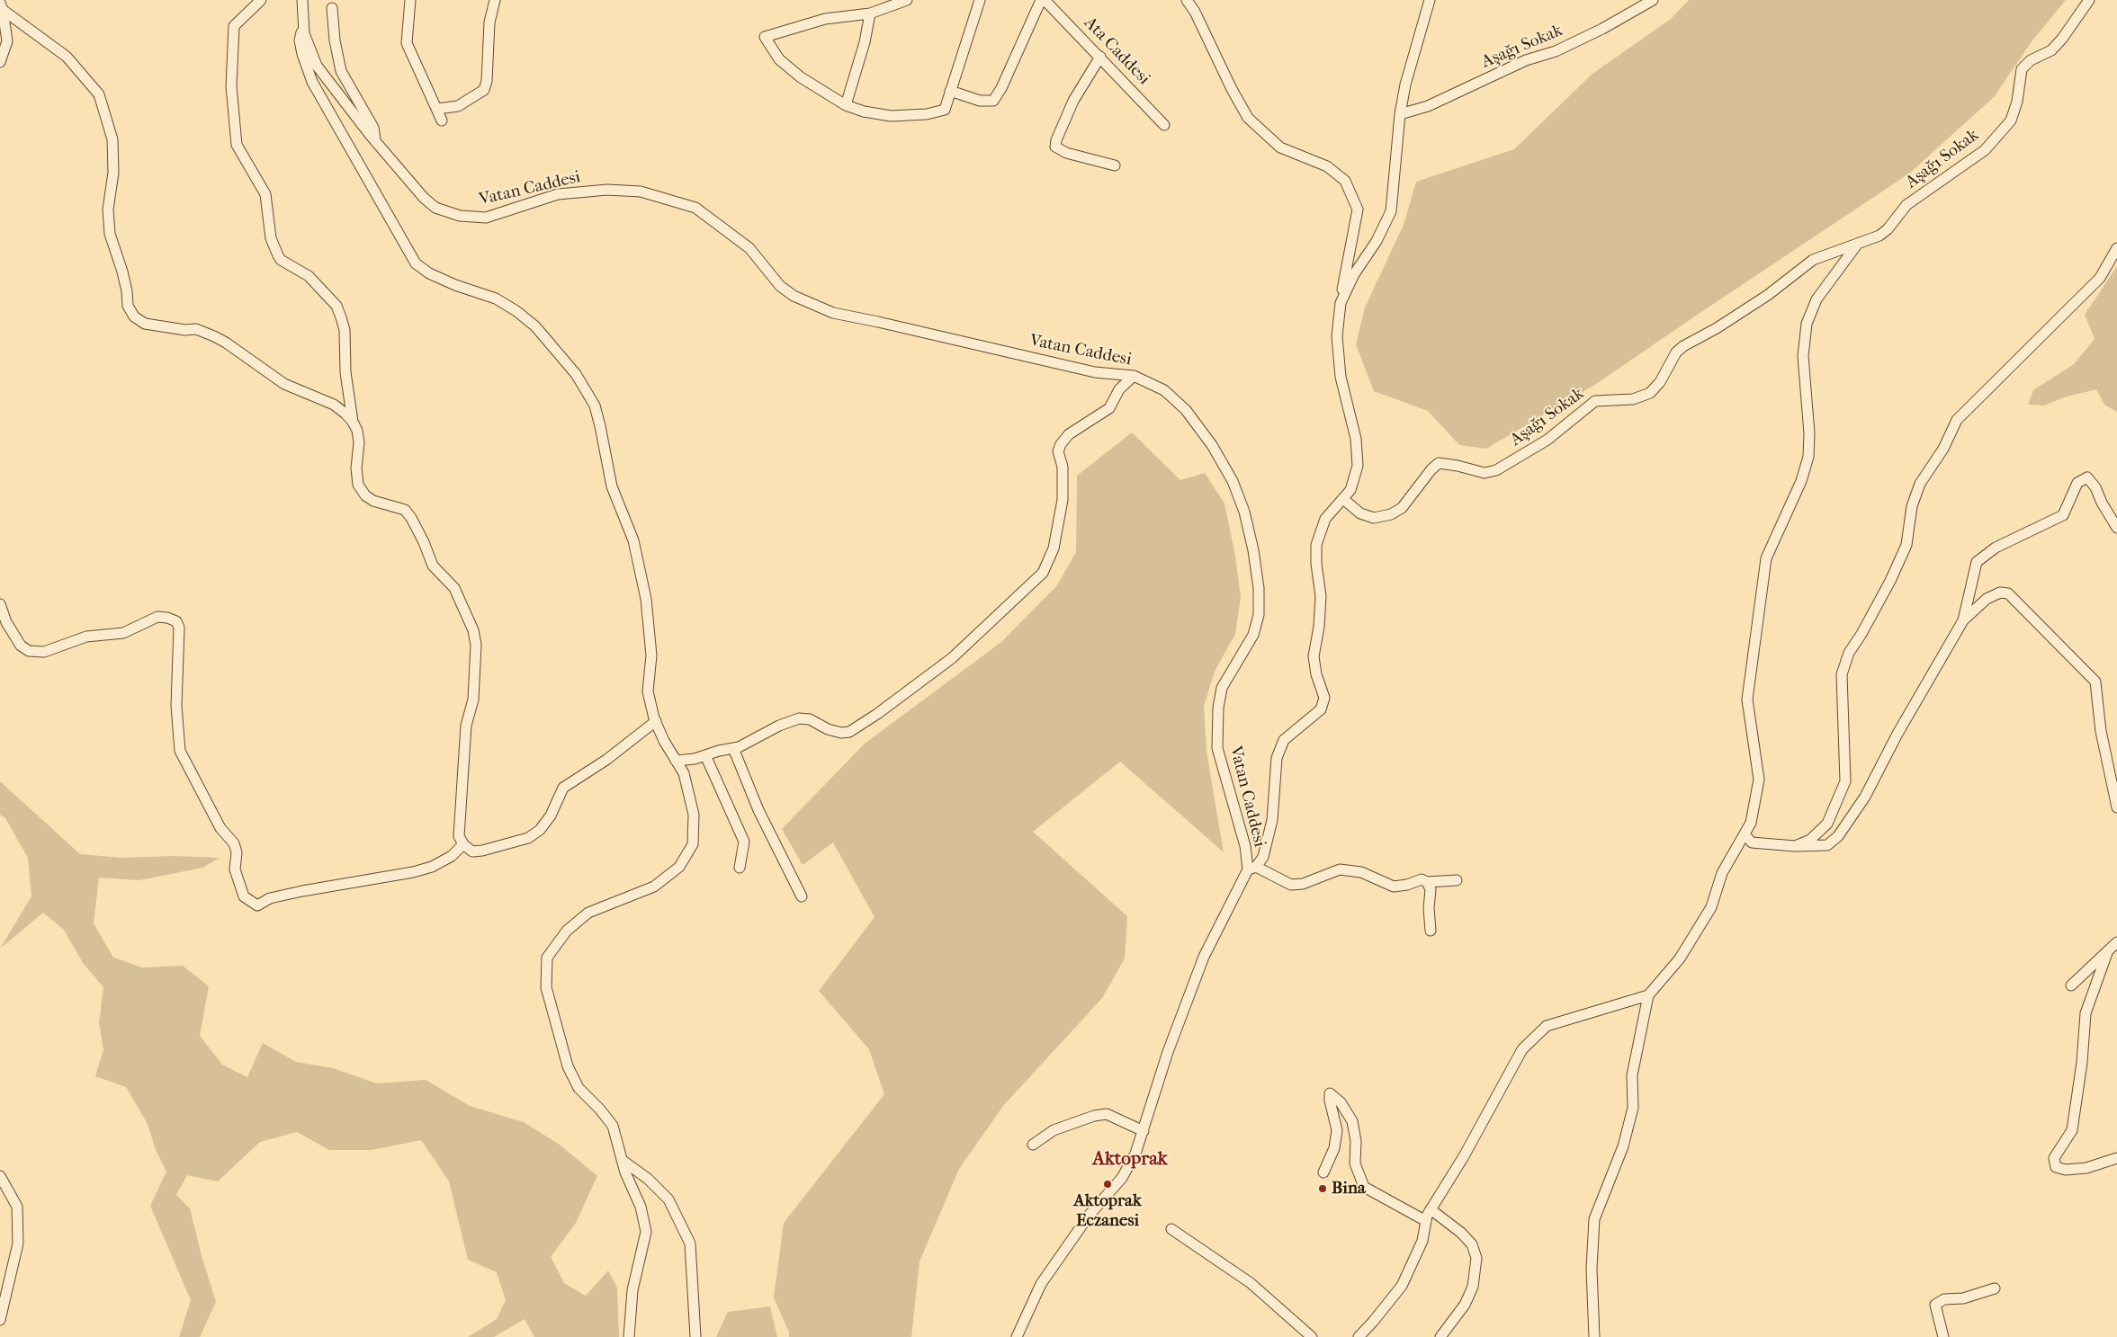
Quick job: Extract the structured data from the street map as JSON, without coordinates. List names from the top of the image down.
{
  "streets": {
    "street": ["Aşağı Sokak", "Ata Caddesi", "Vatan Caddesi"]
  },
  "districts": ["Aktoprak"],
  "places": ["Aktoprak Eczanesi", "Bina"]
}
